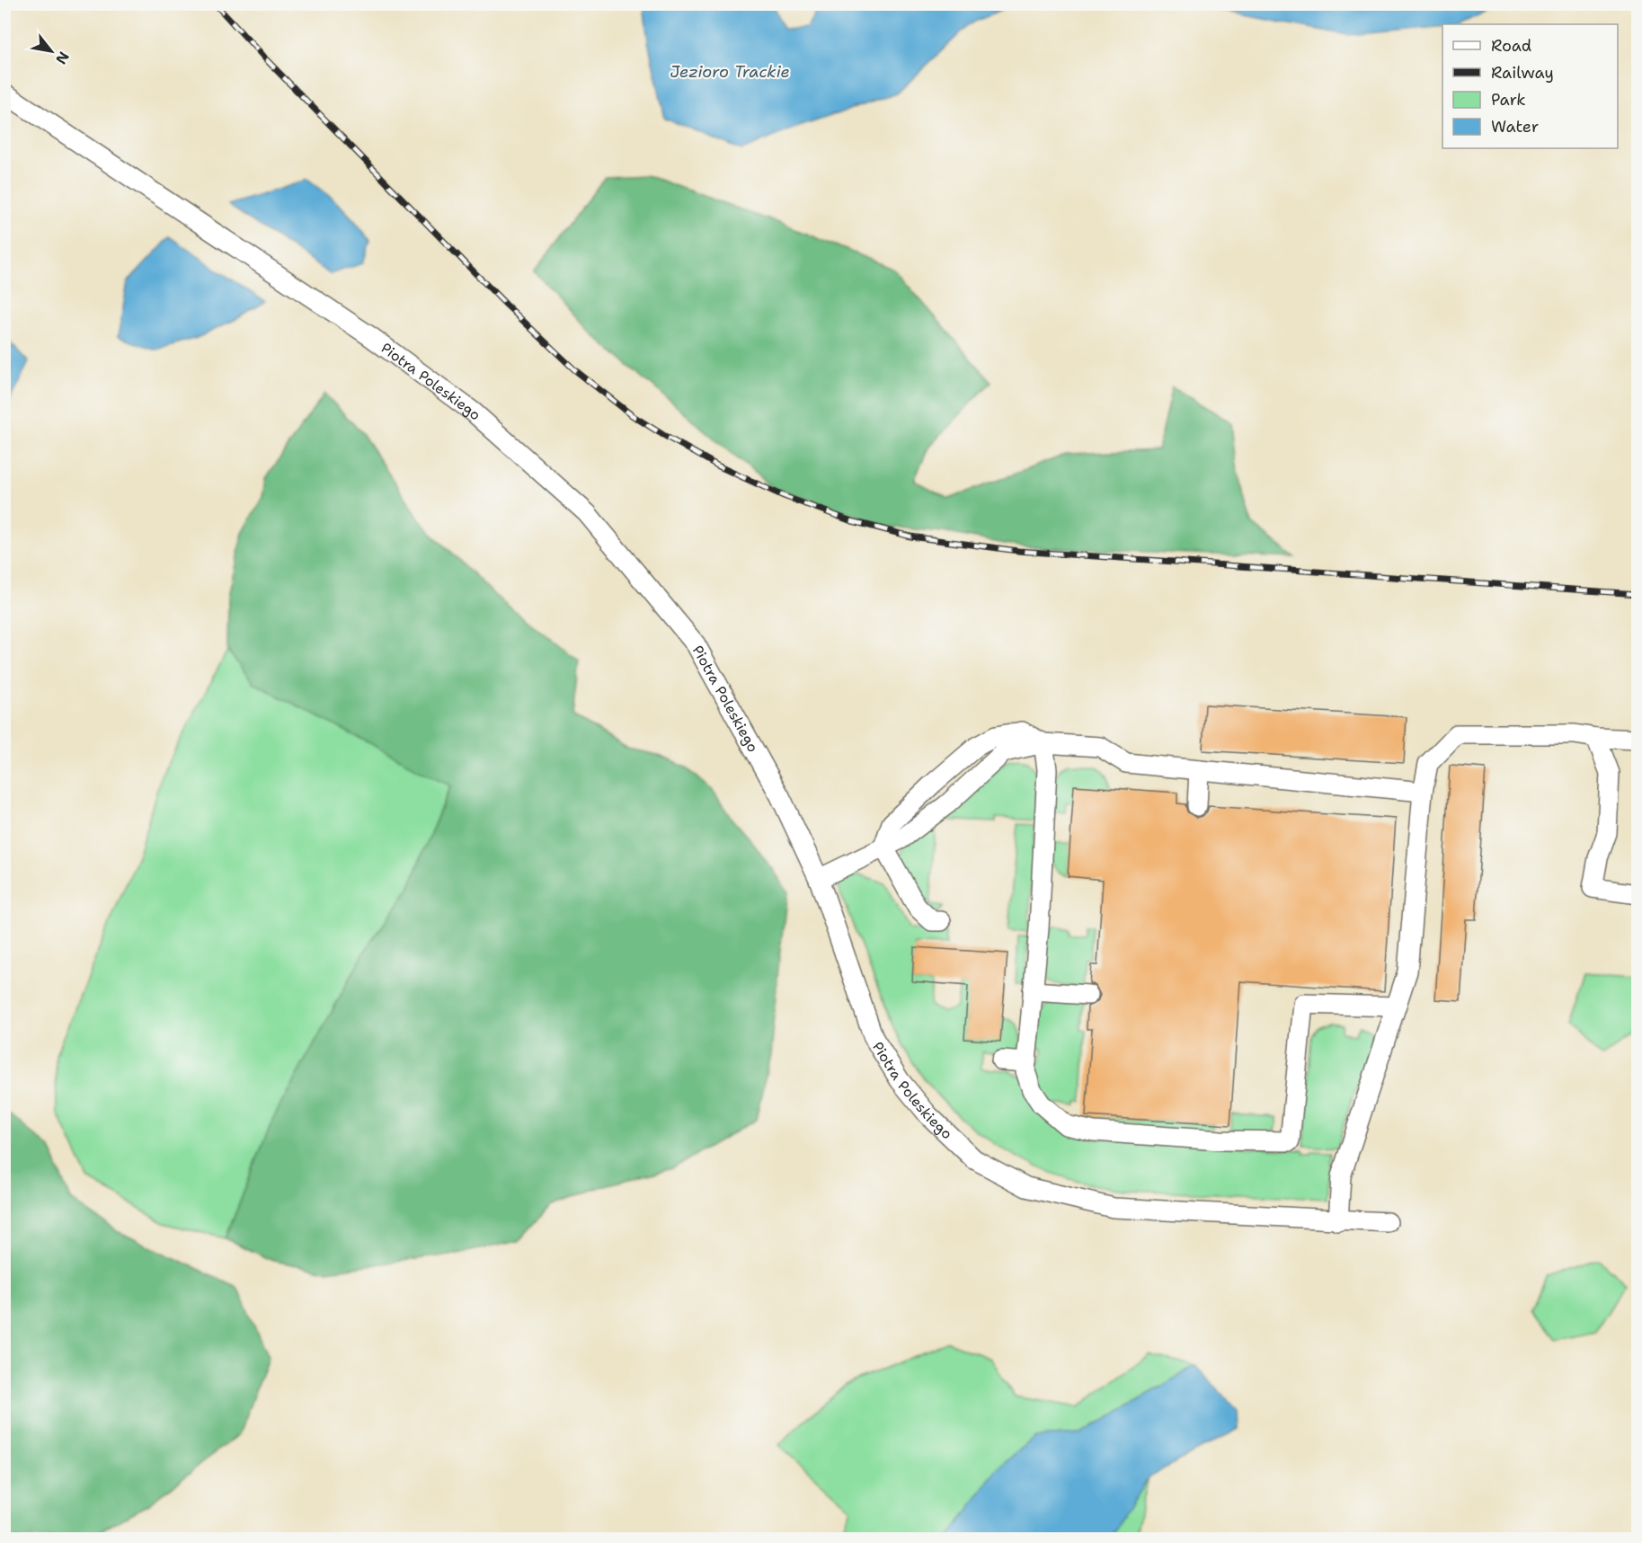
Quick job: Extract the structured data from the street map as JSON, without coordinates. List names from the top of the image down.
{
  "streets": {
    "street": ["Piotra Poleskiego"]
  },
  "water": ["Jezioro Trackie"],
  "legend": [
    "Road",
    "Railway",
    "Park",
    "Water"
  ],
  "north": "bottom right"
}
